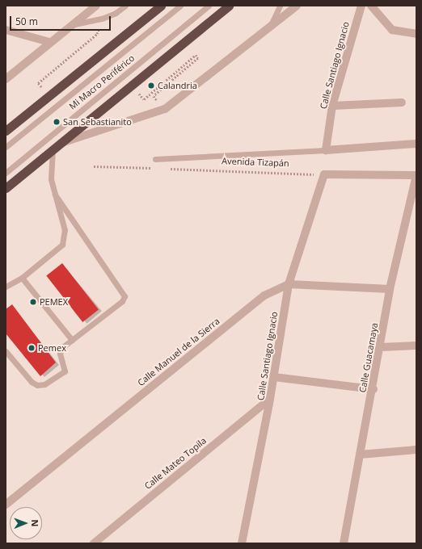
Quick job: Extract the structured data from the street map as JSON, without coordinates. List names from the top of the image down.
{
  "streets": {
    "street": [
      "Calle Santiago Ignacio",
      "Calle Manuel de la Sierra",
      "Calle Guacamaya",
      "Calle Mateo Topila"
    ],
    "lane": ["Mi Macro Periférico"],
    "path": ["Avenida Tizapán"]
  },
  "crossings": [
    ["Calle Santiago Ignacio", "Avenida Tizapán"],
    ["Calle Santiago Ignacio", "Calle Manuel de la Sierra"],
    ["Calle Santiago Ignacio", "Calle Mateo Topila"],
    ["Calle Manuel de la Sierra", "Calle Guacamaya"]
  ],
  "places": [
    "Calandria",
    "San Sebastianito",
    "PEMEX",
    "Pemex"
  ],
  "scale_bar": "50 m",
  "north": "right"
}
